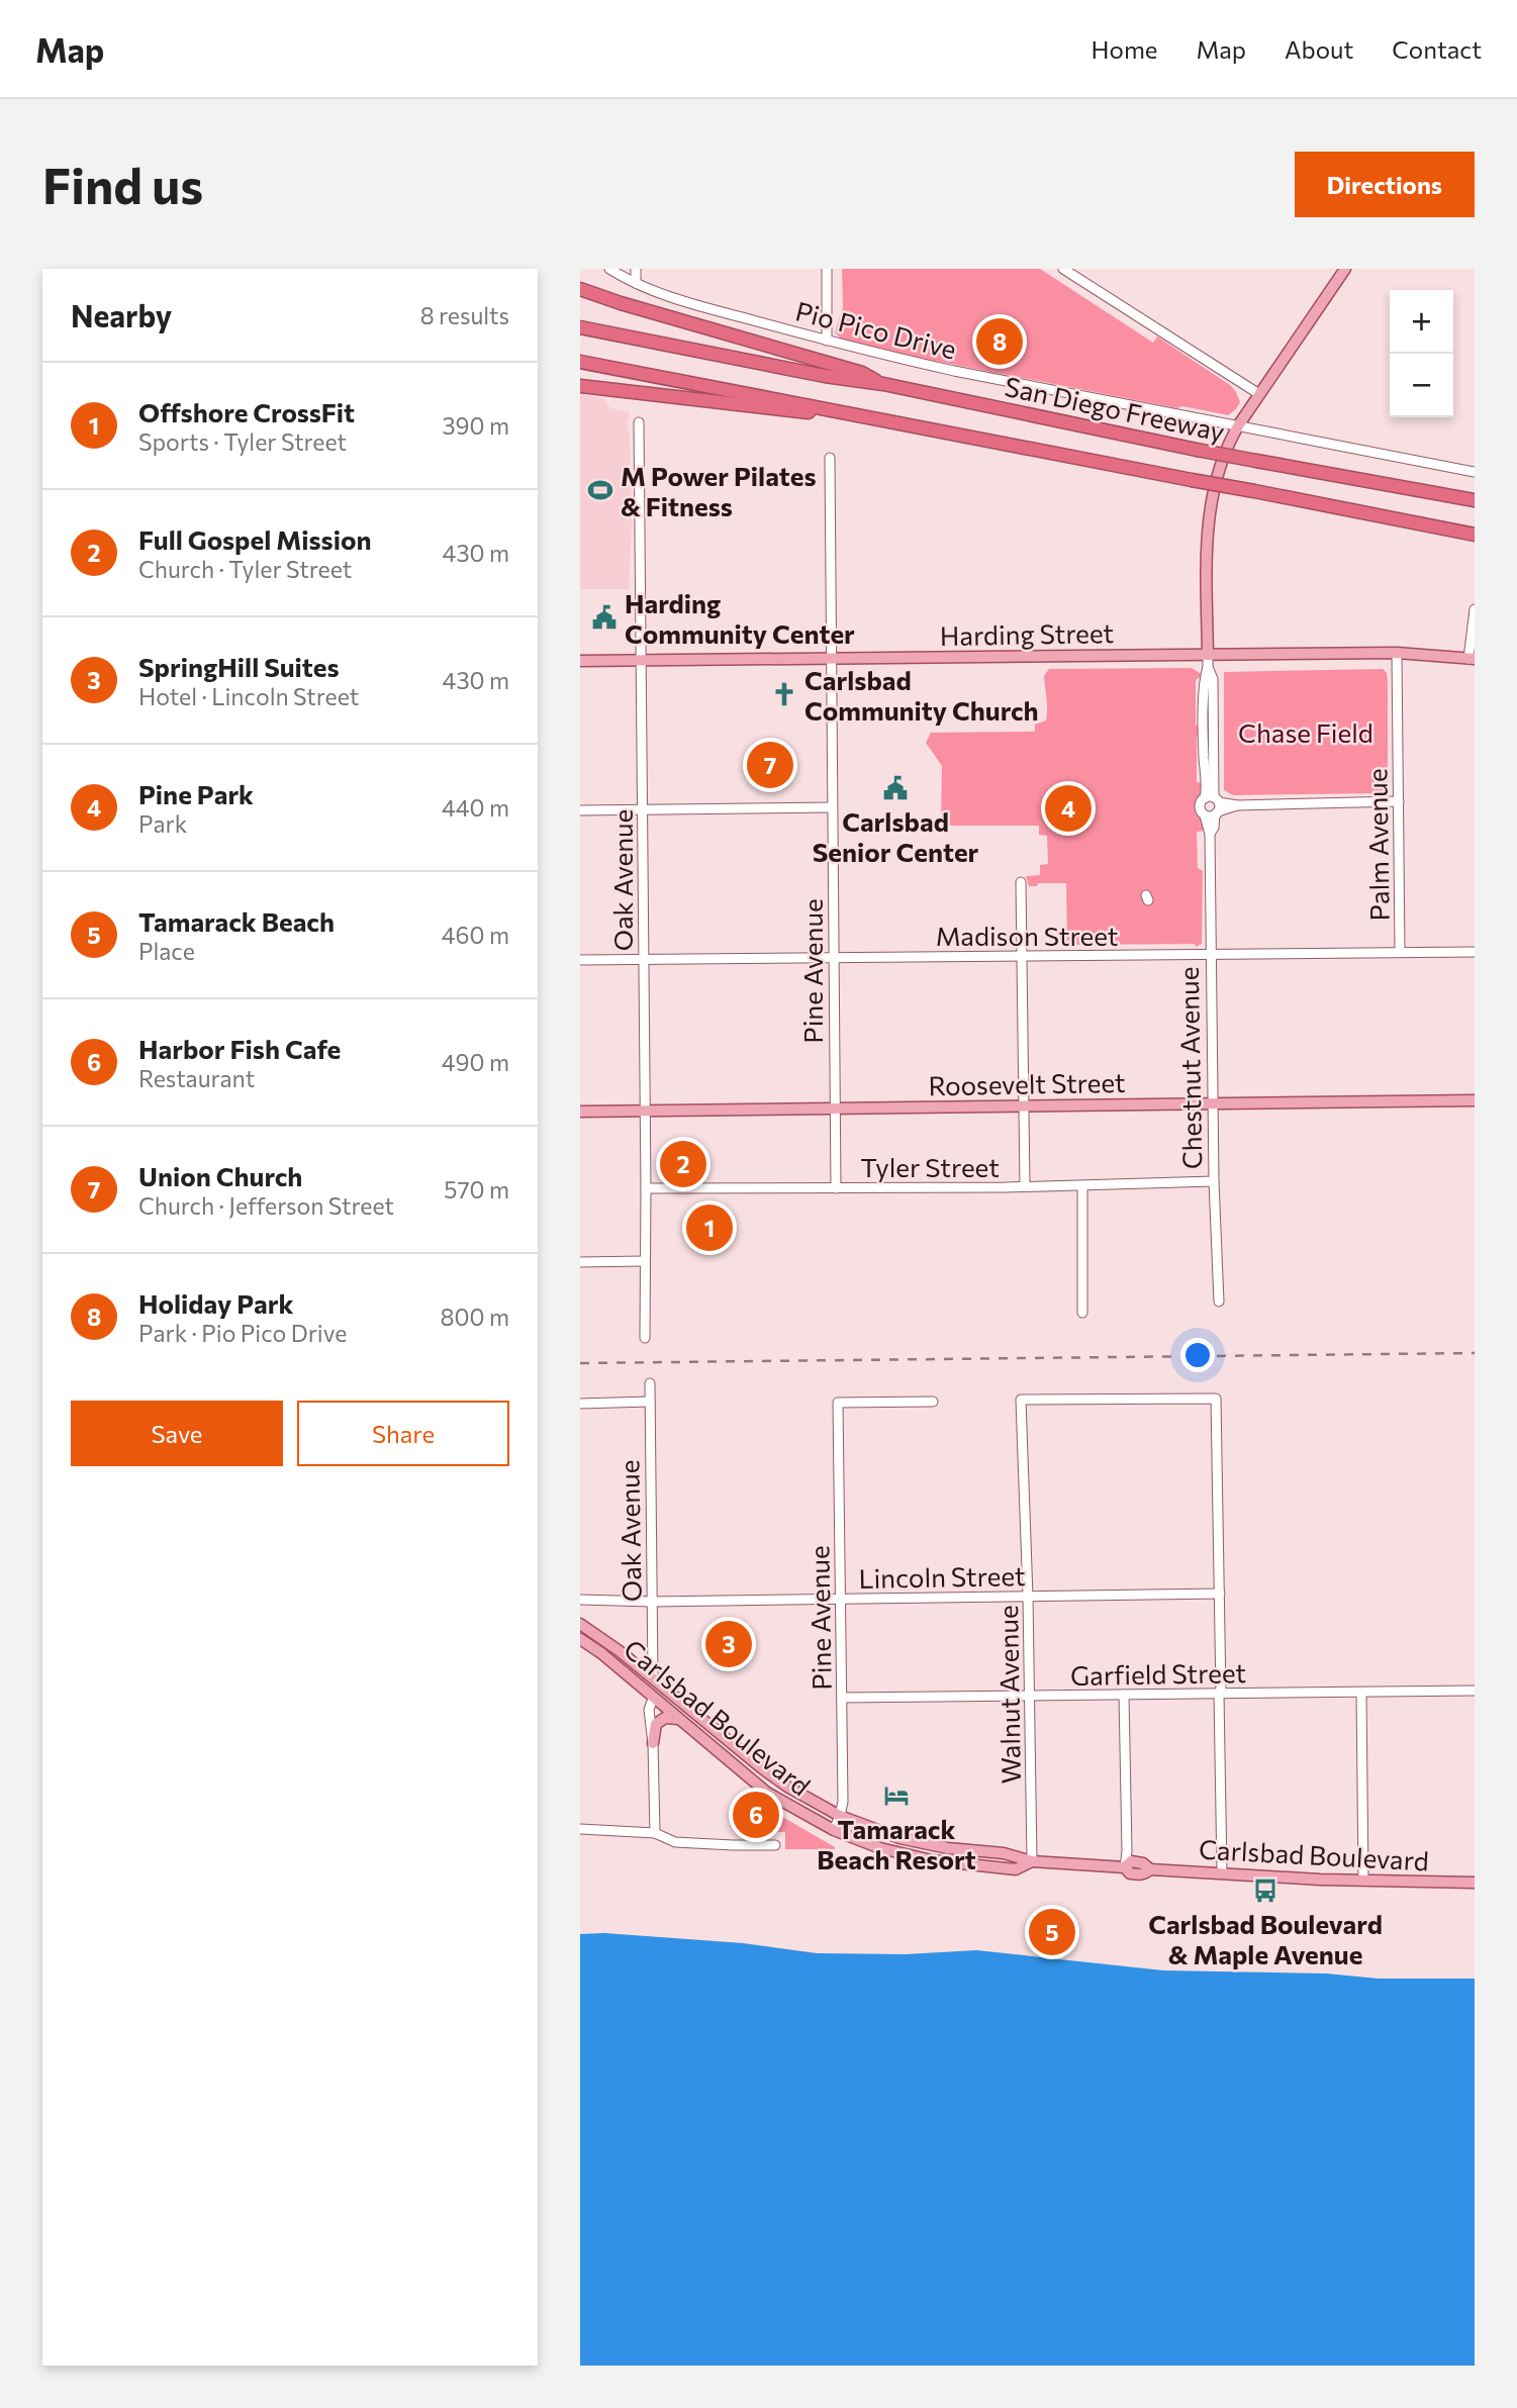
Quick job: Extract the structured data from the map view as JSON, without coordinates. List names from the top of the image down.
{
  "streets": {
    "highway": ["San Diego Freeway"],
    "main road": [
      "Harding Street",
      "Chestnut Avenue",
      "Roosevelt Street",
      "Carlsbad Boulevard"
    ],
    "street": [
      "Pio Pico Drive",
      "Palm Avenue",
      "Oak Avenue",
      "Madison Street",
      "Pine Avenue",
      "Tyler Street",
      "Lincoln Street",
      "Garfield Street",
      "Walnut Avenue"
    ]
  },
  "crossings": [
    ["Pio Pico Drive", "Chestnut Avenue"],
    ["Harding Street", "Palm Avenue"],
    ["Harding Street", "Oak Avenue"],
    ["Harding Street", "Pine Avenue"],
    ["Harding Street", "Chestnut Avenue"],
    ["Palm Avenue", "Madison Street"],
    ["Oak Avenue", "Madison Street"],
    ["Oak Avenue", "Roosevelt Street"],
    ["Oak Avenue", "Tyler Street"],
    ["Oak Avenue", "Lincoln Street"],
    ["Oak Avenue", "Carlsbad Boulevard"],
    ["Madison Street", "Pine Avenue"],
    ["Madison Street", "Chestnut Avenue"],
    ["Pine Avenue", "Roosevelt Street"],
    ["Pine Avenue", "Tyler Street"],
    ["Pine Avenue", "Lincoln Street"],
    ["Pine Avenue", "Garfield Street"],
    ["Pine Avenue", "Carlsbad Boulevard"],
    ["Chestnut Avenue", "Roosevelt Street"],
    ["Chestnut Avenue", "Tyler Street"],
    ["Lincoln Street", "Walnut Avenue"],
    ["Garfield Street", "Walnut Avenue"],
    ["Walnut Avenue", "Carlsbad Boulevard"]
  ],
  "parks": ["Chase Field"],
  "places": {
    "sports": ["M Power Pilates & Fitness"],
    "public building": ["Harding Community Center", "Carlsbad Senior Center"],
    "church": ["Carlsbad Community Church"],
    "hotel": ["Tamarack Beach Resort"],
    "bus stop": ["Carlsbad Boulevard & Maple Avenue"]
  },
  "page": {
    "header": "Map",
    "nav": [
      "Home",
      "Map",
      "About",
      "Contact"
    ],
    "buttons": [
      "Directions",
      ["Save", "Share"]
    ],
    "title": "Find us",
    "heading": ["Nearby", "8 results"],
    "map_buttons": ["+", "−"],
    "pins": [
      "8",
      "7",
      "4",
      "2",
      "1",
      "3",
      "6",
      "5"
    ],
    "list": [
      {
        "mark": "1",
        "name": "Offshore CrossFit",
        "note": "Sports · Tyler Street",
        "value": "390 m"
      },
      {
        "mark": "2",
        "name": "Full Gospel Mission",
        "note": "Church · Tyler Street",
        "value": "430 m"
      },
      {
        "mark": "3",
        "name": "SpringHill Suites",
        "note": "Hotel · Lincoln Street",
        "value": "430 m"
      },
      {
        "mark": "4",
        "name": "Pine Park",
        "note": "Park",
        "value": "440 m"
      },
      {
        "mark": "5",
        "name": "Tamarack Beach",
        "note": "Place",
        "value": "460 m"
      },
      {
        "mark": "6",
        "name": "Harbor Fish Cafe",
        "note": "Restaurant",
        "value": "490 m"
      },
      {
        "mark": "7",
        "name": "Union Church",
        "note": "Church · Jefferson Street",
        "value": "570 m"
      },
      {
        "mark": "8",
        "name": "Holiday Park",
        "note": "Park · Pio Pico Drive",
        "value": "800 m"
      }
    ]
  }
}
